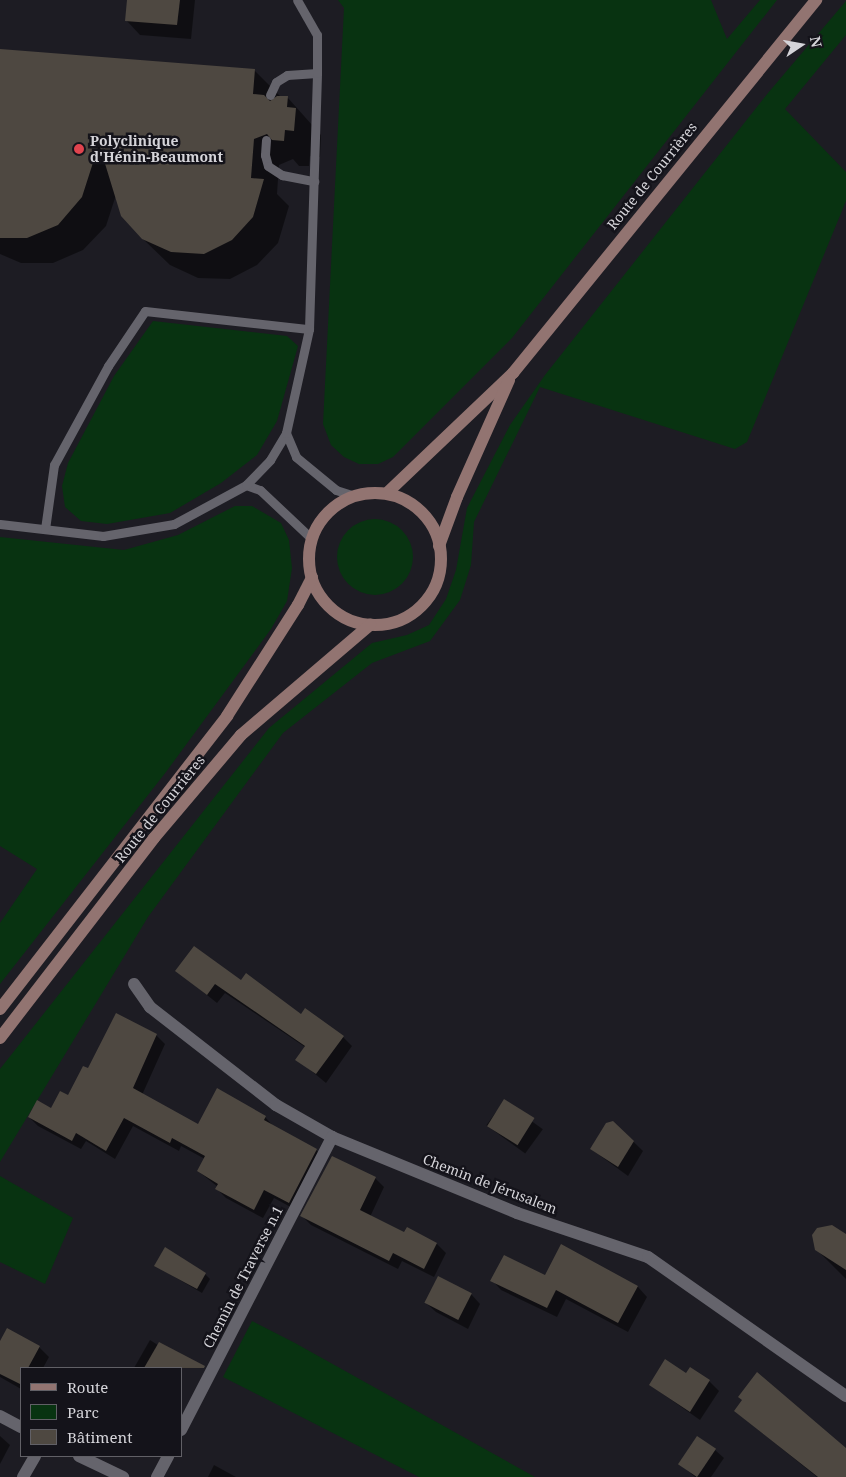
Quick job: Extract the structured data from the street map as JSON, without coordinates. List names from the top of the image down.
{
  "streets": {
    "main road": ["Route de Courrières"],
    "street": ["Chemin de Jérusalem", "Chemin de Traverse n.1"]
  },
  "crossings": [
    ["Chemin de Jérusalem", "Chemin de Traverse n.1"]
  ],
  "places": ["Polyclinique d'Hénin-Beaumont"],
  "legend": ["Route", "Parc", "Bâtiment"],
  "north": "right"
}
